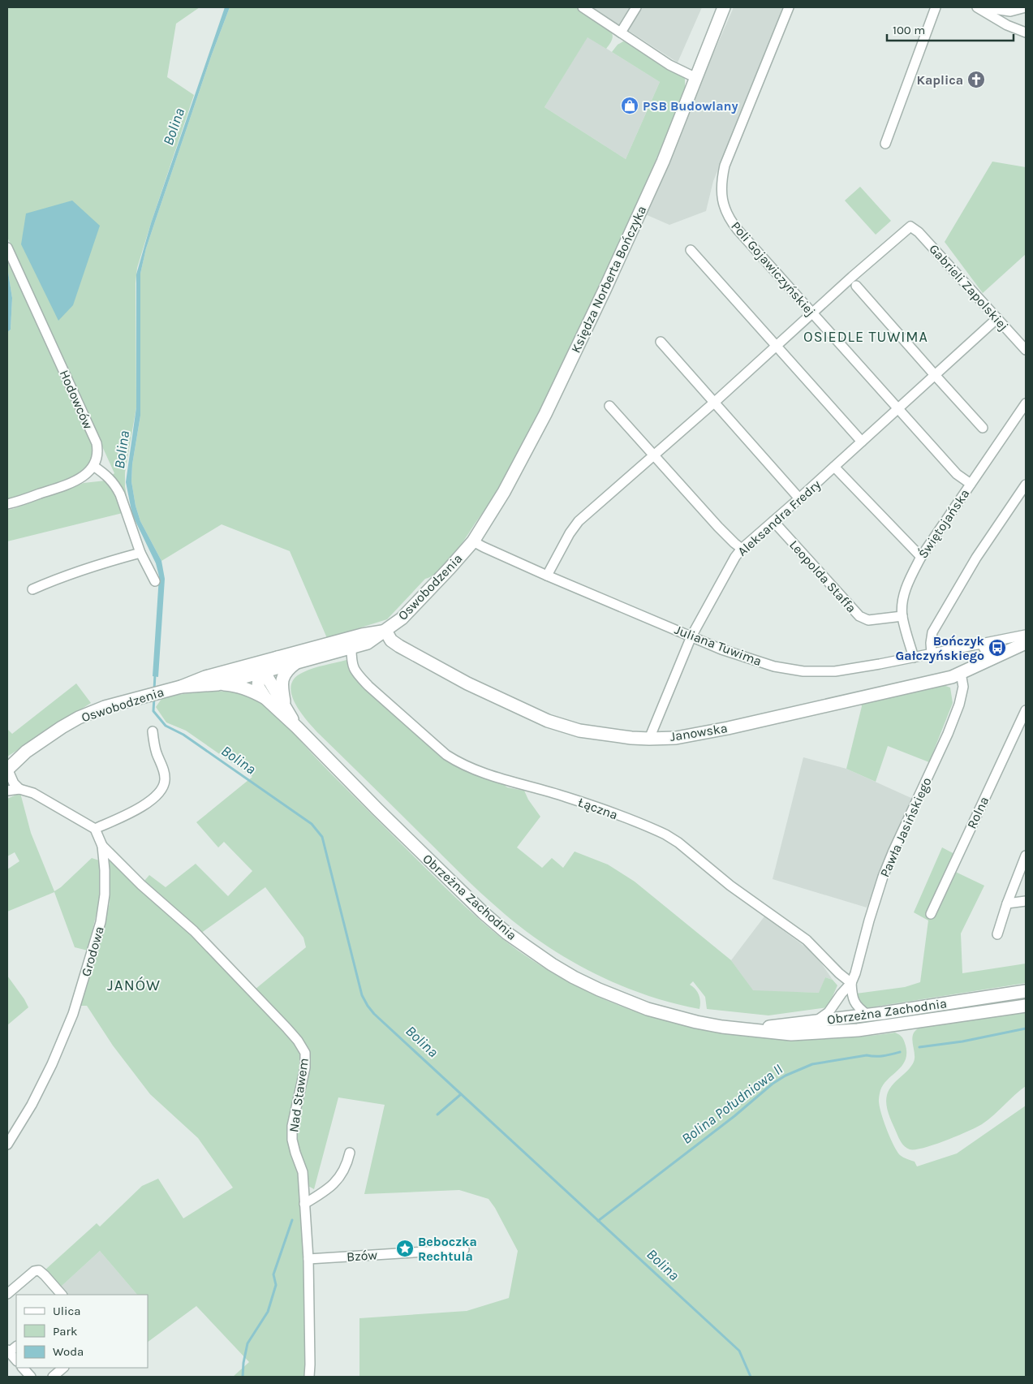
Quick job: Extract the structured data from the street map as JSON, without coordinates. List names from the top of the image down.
{
  "streets": {
    "street": [
      "Poli Gojawiczyńskiej",
      "Księdza Norberta Bończyka",
      "Gabrieli Zapolskiej",
      "Hodowców",
      "Aleksandra Fredry",
      "Świętojańska",
      "Leopolda Staffa",
      "Oswobodzenia",
      "Juliana Tuwima",
      "Janowska",
      "Łączna",
      "Rolna",
      "Pawła Jasińskiego",
      "Obrzeżna Zachodnia",
      "Grodowa",
      "Nad Stawem",
      "Bzów"
    ]
  },
  "crossings": [
    ["Poli Gojawiczyńskiej", "Gabrieli Zapolskiej"],
    ["Poli Gojawiczyńskiej", "Aleksandra Fredry"],
    ["Poli Gojawiczyńskiej", "Świętojańska"],
    ["Księdza Norberta Bończyka", "Oswobodzenia"],
    ["Księdza Norberta Bończyka", "Juliana Tuwima"],
    ["Gabrieli Zapolskiej", "Aleksandra Fredry"],
    ["Aleksandra Fredry", "Leopolda Staffa"],
    ["Aleksandra Fredry", "Juliana Tuwima"],
    ["Aleksandra Fredry", "Janowska"],
    ["Świętojańska", "Leopolda Staffa"],
    ["Świętojańska", "Juliana Tuwima"],
    ["Oswobodzenia", "Juliana Tuwima"],
    ["Oswobodzenia", "Janowska"],
    ["Oswobodzenia", "Łączna"],
    ["Oswobodzenia", "Obrzeżna Zachodnia"],
    ["Janowska", "Pawła Jasińskiego"],
    ["Łączna", "Pawła Jasińskiego"],
    ["Pawła Jasińskiego", "Obrzeżna Zachodnia"],
    ["Grodowa", "Nad Stawem"],
    ["Nad Stawem", "Bzów"]
  ],
  "districts": ["OSIEDLE TUWIMA", "JANÓW"],
  "water": ["Bolina", "Bolina Południowa II"],
  "places": {
    "church": ["Kaplica"],
    "shop": ["PSB Budowlany"],
    "bus stop": ["Bończyk Gałczyńskiego"],
    "place": ["Beboczka Rechtula"]
  },
  "legend": ["Ulica", "Park", "Woda"],
  "scale_bar": "100 m"
}
